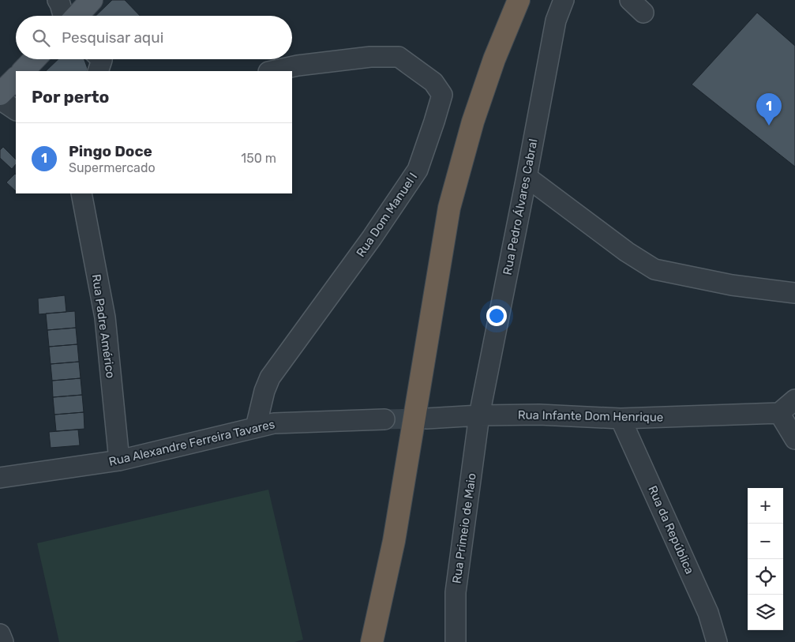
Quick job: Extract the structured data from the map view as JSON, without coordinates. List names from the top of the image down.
{
  "streets": {
    "street": [
      "Rua Pedro Álvares Cabral",
      "Rua Dom Manuel I",
      "Rua Padre Américo",
      "Rua Infante Dom Henrique",
      "Rua Alexandre Ferreira Tavares",
      "Rua Primeio de Maio",
      "Rua da República"
    ]
  },
  "crossings": [
    ["Rua Pedro Álvares Cabral", "Rua Infante Dom Henrique"],
    ["Rua Pedro Álvares Cabral", "Rua Primeio de Maio"],
    ["Rua Dom Manuel I", "Rua Alexandre Ferreira Tavares"],
    ["Rua Padre Américo", "Rua Alexandre Ferreira Tavares"],
    ["Rua Infante Dom Henrique", "Rua Primeio de Maio"],
    ["Rua Infante Dom Henrique", "Rua da República"]
  ],
  "page": {
    "search": "Pesquisar aqui",
    "heading": "Por perto",
    "pins": "1",
    "list": [
      {
        "mark": "1",
        "name": "Pingo Doce",
        "note": "Supermercado",
        "value": "150 m"
      }
    ],
    "map_buttons": ["+", "−"]
  }
}
